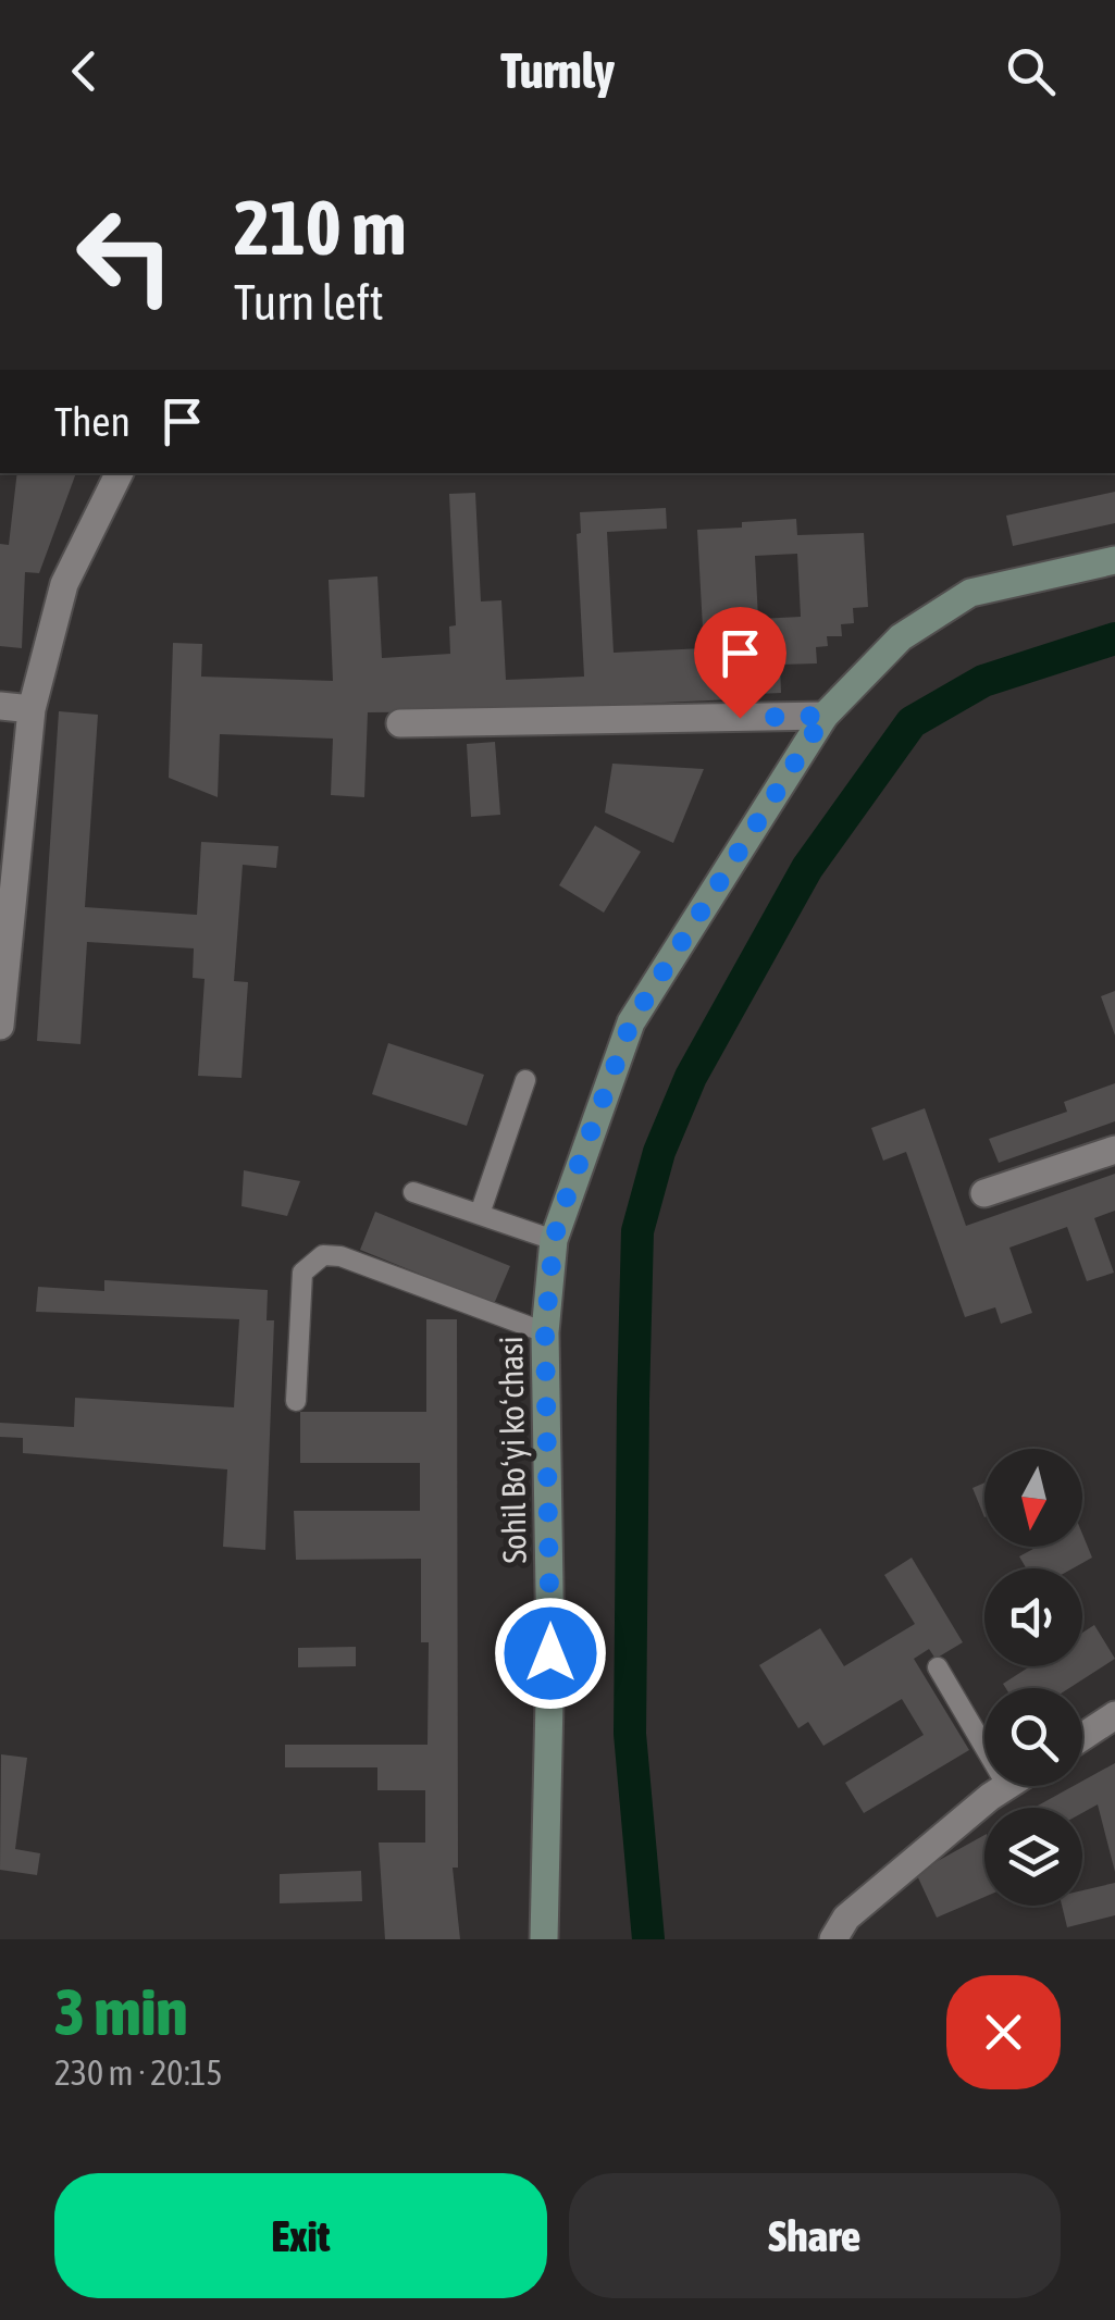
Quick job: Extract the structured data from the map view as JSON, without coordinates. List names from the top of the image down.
{
  "streets": {
    "main road": ["Sohil Boʻyi koʻchasi"]
  },
  "north": "bottom",
  "page": {
    "header": "Turnly",
    "turn": ["210 m", "Turn left"],
    "then": "Then",
    "heading": ["3 min", "230 m · 20:15"],
    "buttons": ["Exit", "Share"]
  }
}
